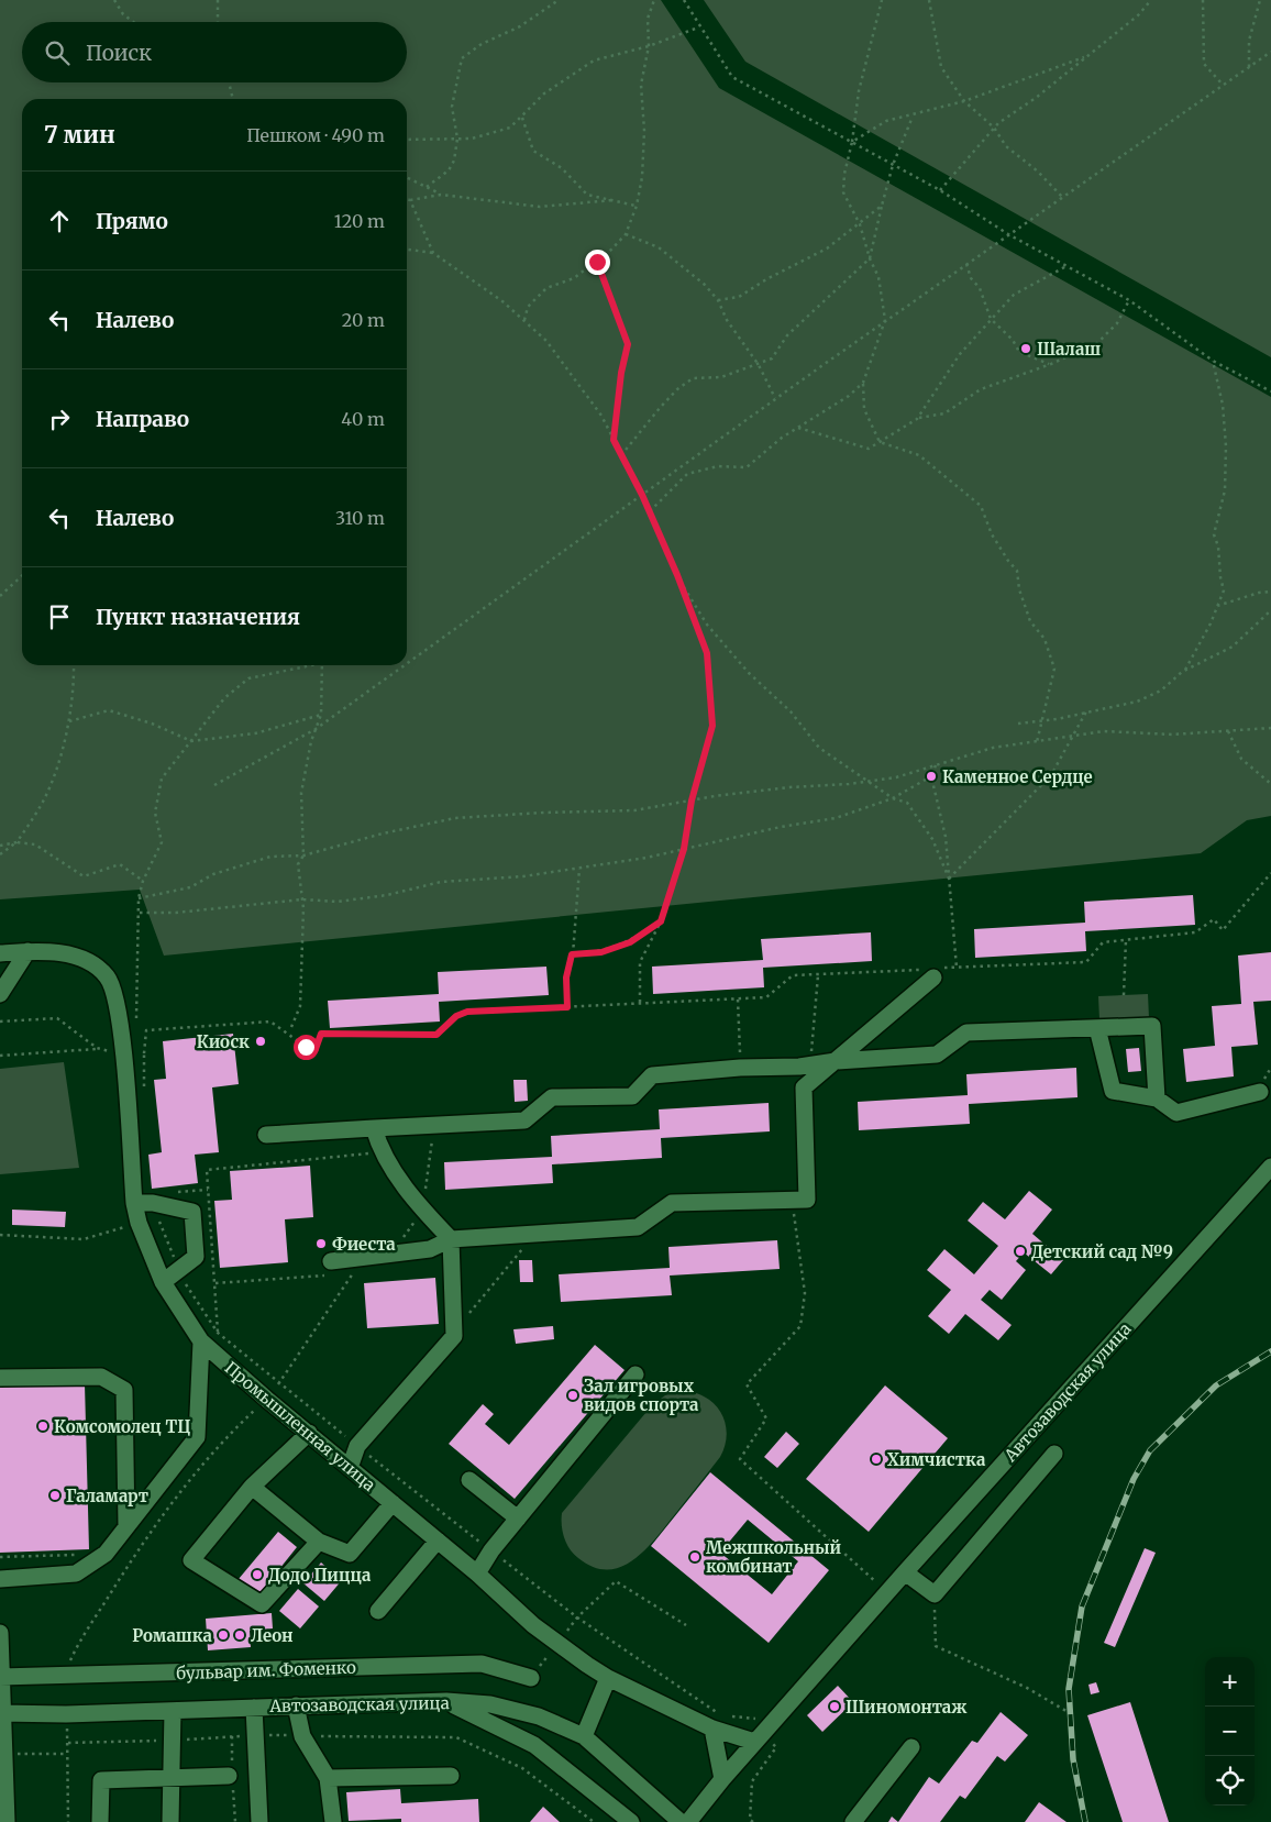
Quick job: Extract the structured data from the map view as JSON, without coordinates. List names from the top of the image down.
{
  "streets": {
    "street": ["Автозаводская улица", "Промышленная улица", "бульвар им. Фоменко"]
  },
  "crossings": [
    ["Автозаводская улица", "Промышленная улица"]
  ],
  "places": [
    "Шалаш",
    "Каменное Сердце",
    "Киоск",
    "Фиеста",
    "Детский сад №9",
    "Зал игровых видов спорта",
    "Комсомолец ТЦ",
    "Химчистка",
    "Галамарт",
    "Межшкольный комбинат",
    "Додо Пицца",
    "Ромашка",
    "Леон",
    "Шиномонтаж"
  ],
  "page": {
    "search": "Поиск",
    "heading": ["7 мин", "Пешком · 490 m"],
    "list": [
      ["Прямо", "120 m"],
      ["Налево", "20 m"],
      ["Направо", "40 m"],
      ["Налево", "310 m"],
      "Пункт назначения"
    ],
    "map_buttons": ["+", "−"]
  }
}
